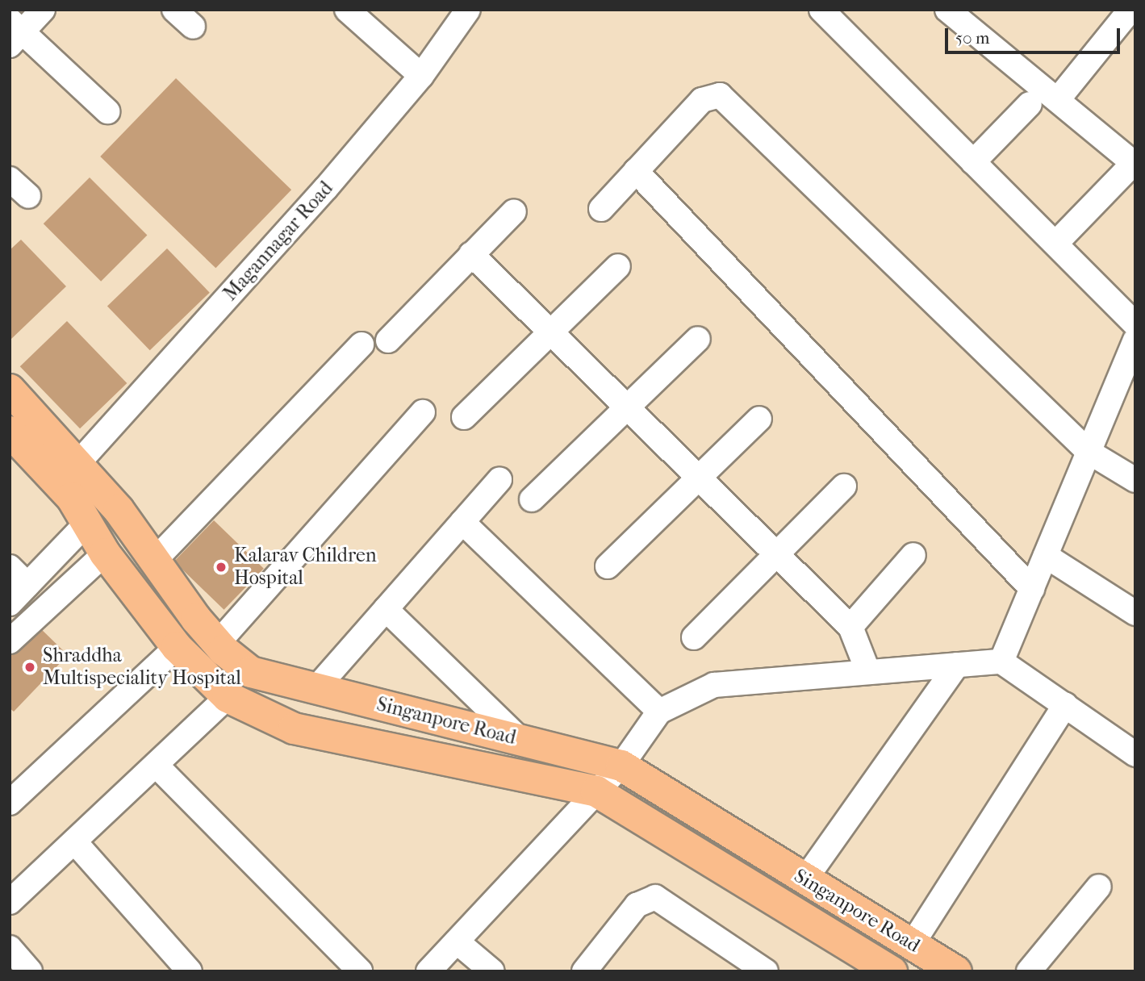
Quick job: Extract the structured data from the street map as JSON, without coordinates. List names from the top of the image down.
{
  "streets": {
    "main road": ["Singanpore Road"],
    "street": ["Magannagar Road"]
  },
  "crossings": [
    ["Magannagar Road", "Singanpore Road"]
  ],
  "places": ["Kalarav Children Hospital", "Shraddha Multispeciality Hospital"],
  "scale_bar": "50 m"
}
